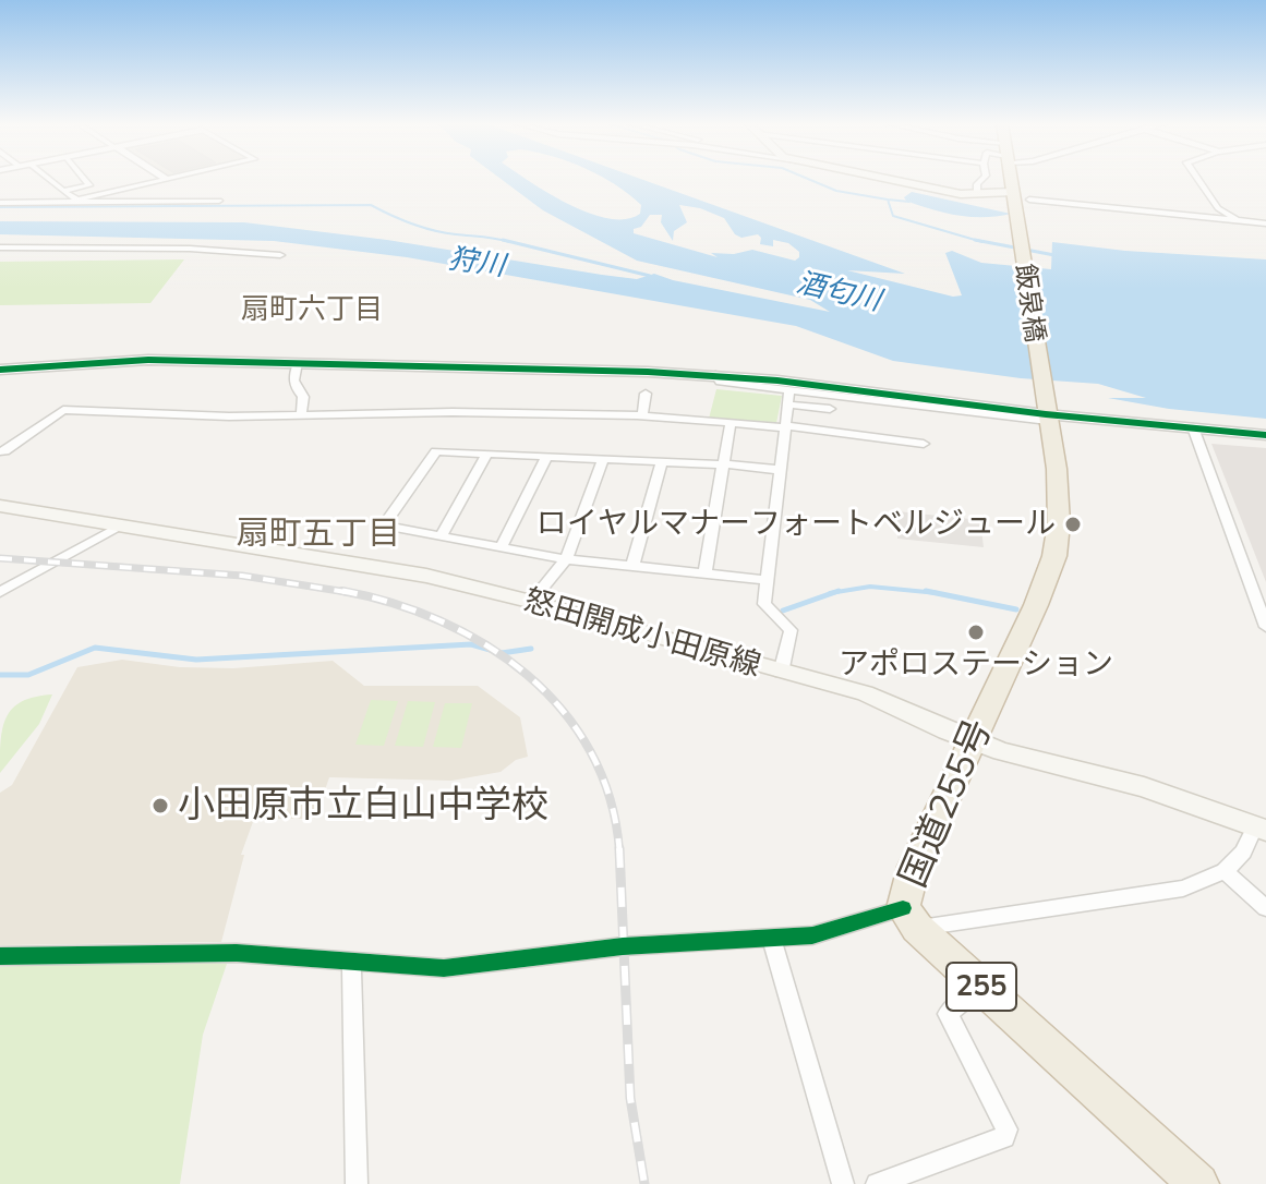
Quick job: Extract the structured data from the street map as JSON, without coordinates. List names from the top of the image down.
{
  "streets": {
    "highway": ["飯泉橋", "国道255号", "255"],
    "main road": ["怒田開成小田原線"]
  },
  "crossings": [
    ["飯泉橋", "国道255号"],
    ["怒田開成小田原線", "国道255号"]
  ],
  "districts": ["扇町六丁目", "扇町五丁目"],
  "water": ["狩川", "酒匂川"],
  "places": ["ロイヤルマナーフォートベルジュール", "アポロステーション", "小田原市立白山中学校"]
}
